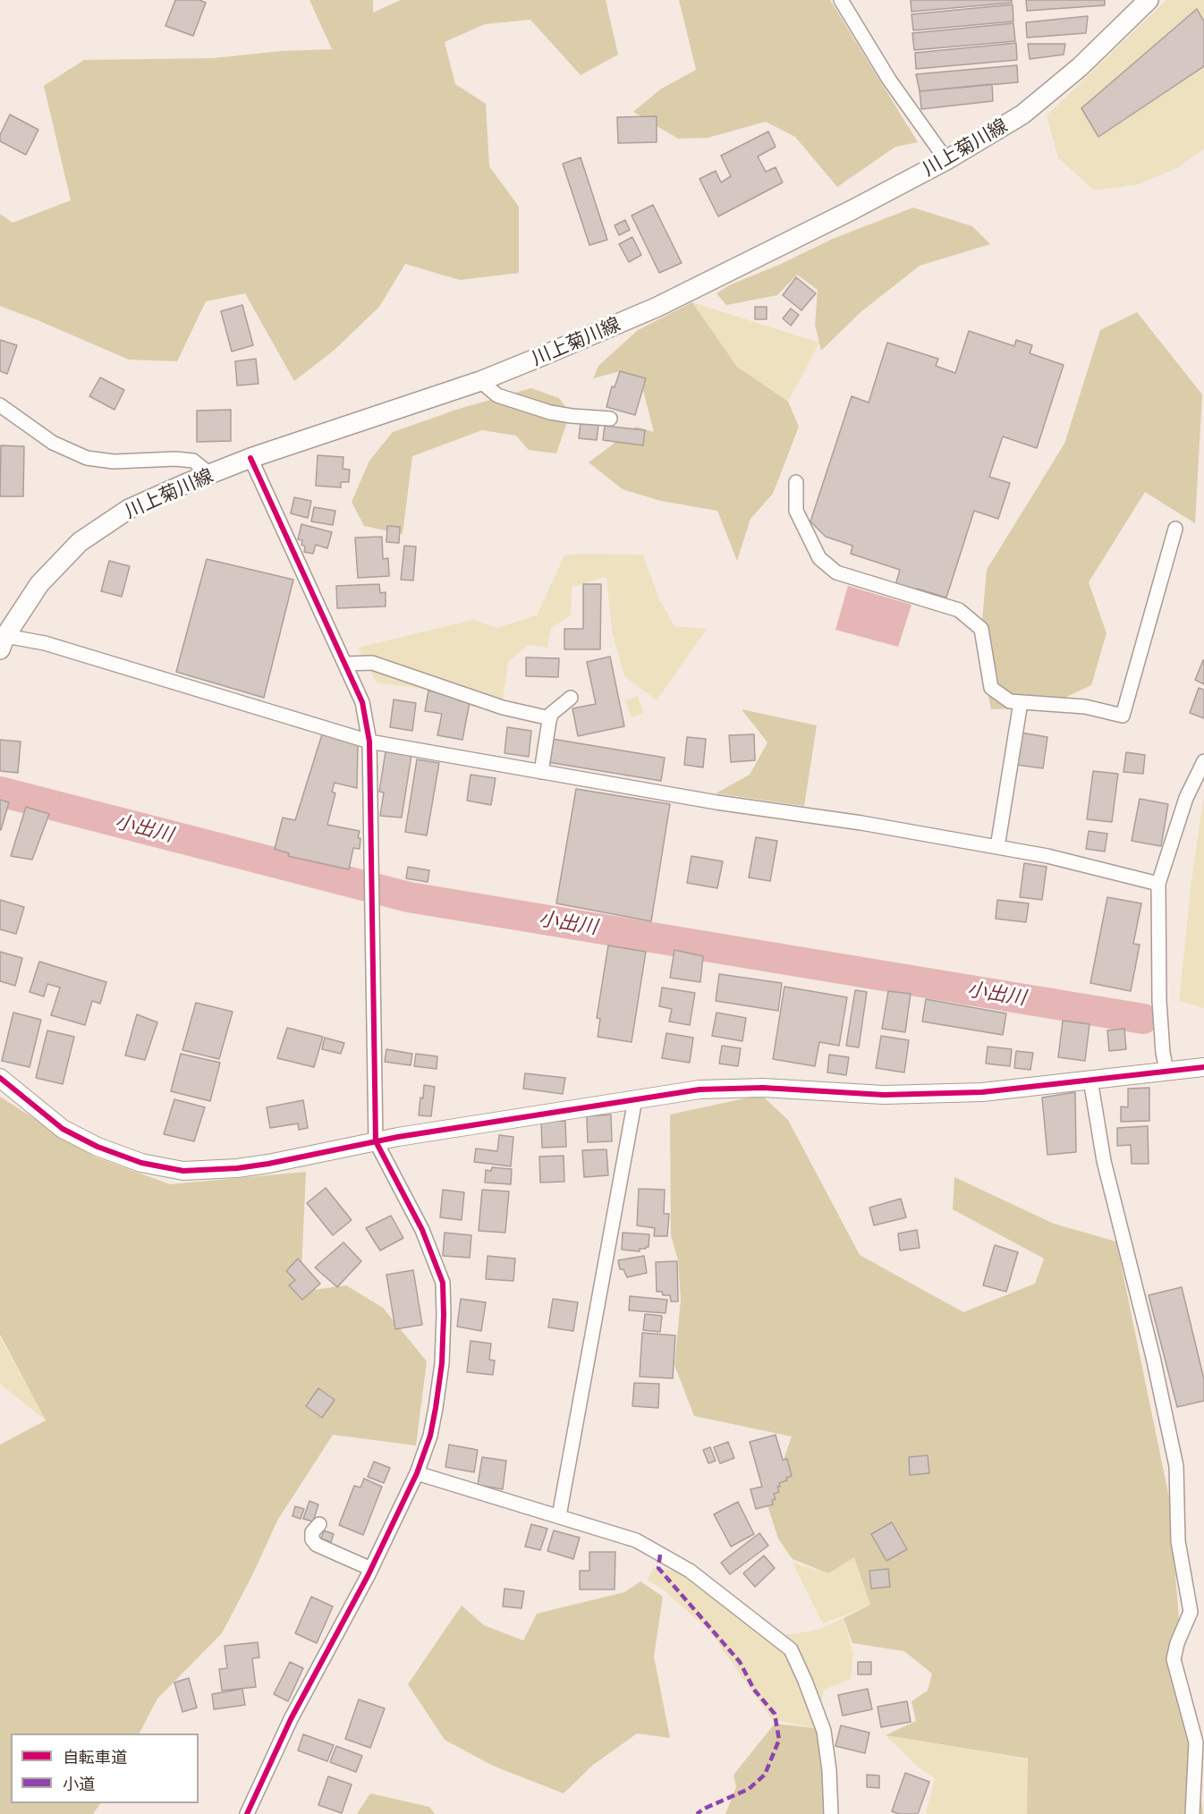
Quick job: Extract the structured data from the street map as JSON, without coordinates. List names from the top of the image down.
{
  "streets": {
    "main road": ["川上菊川線"]
  },
  "water": ["小出川"],
  "legend": ["自転車道", "小道"]
}
